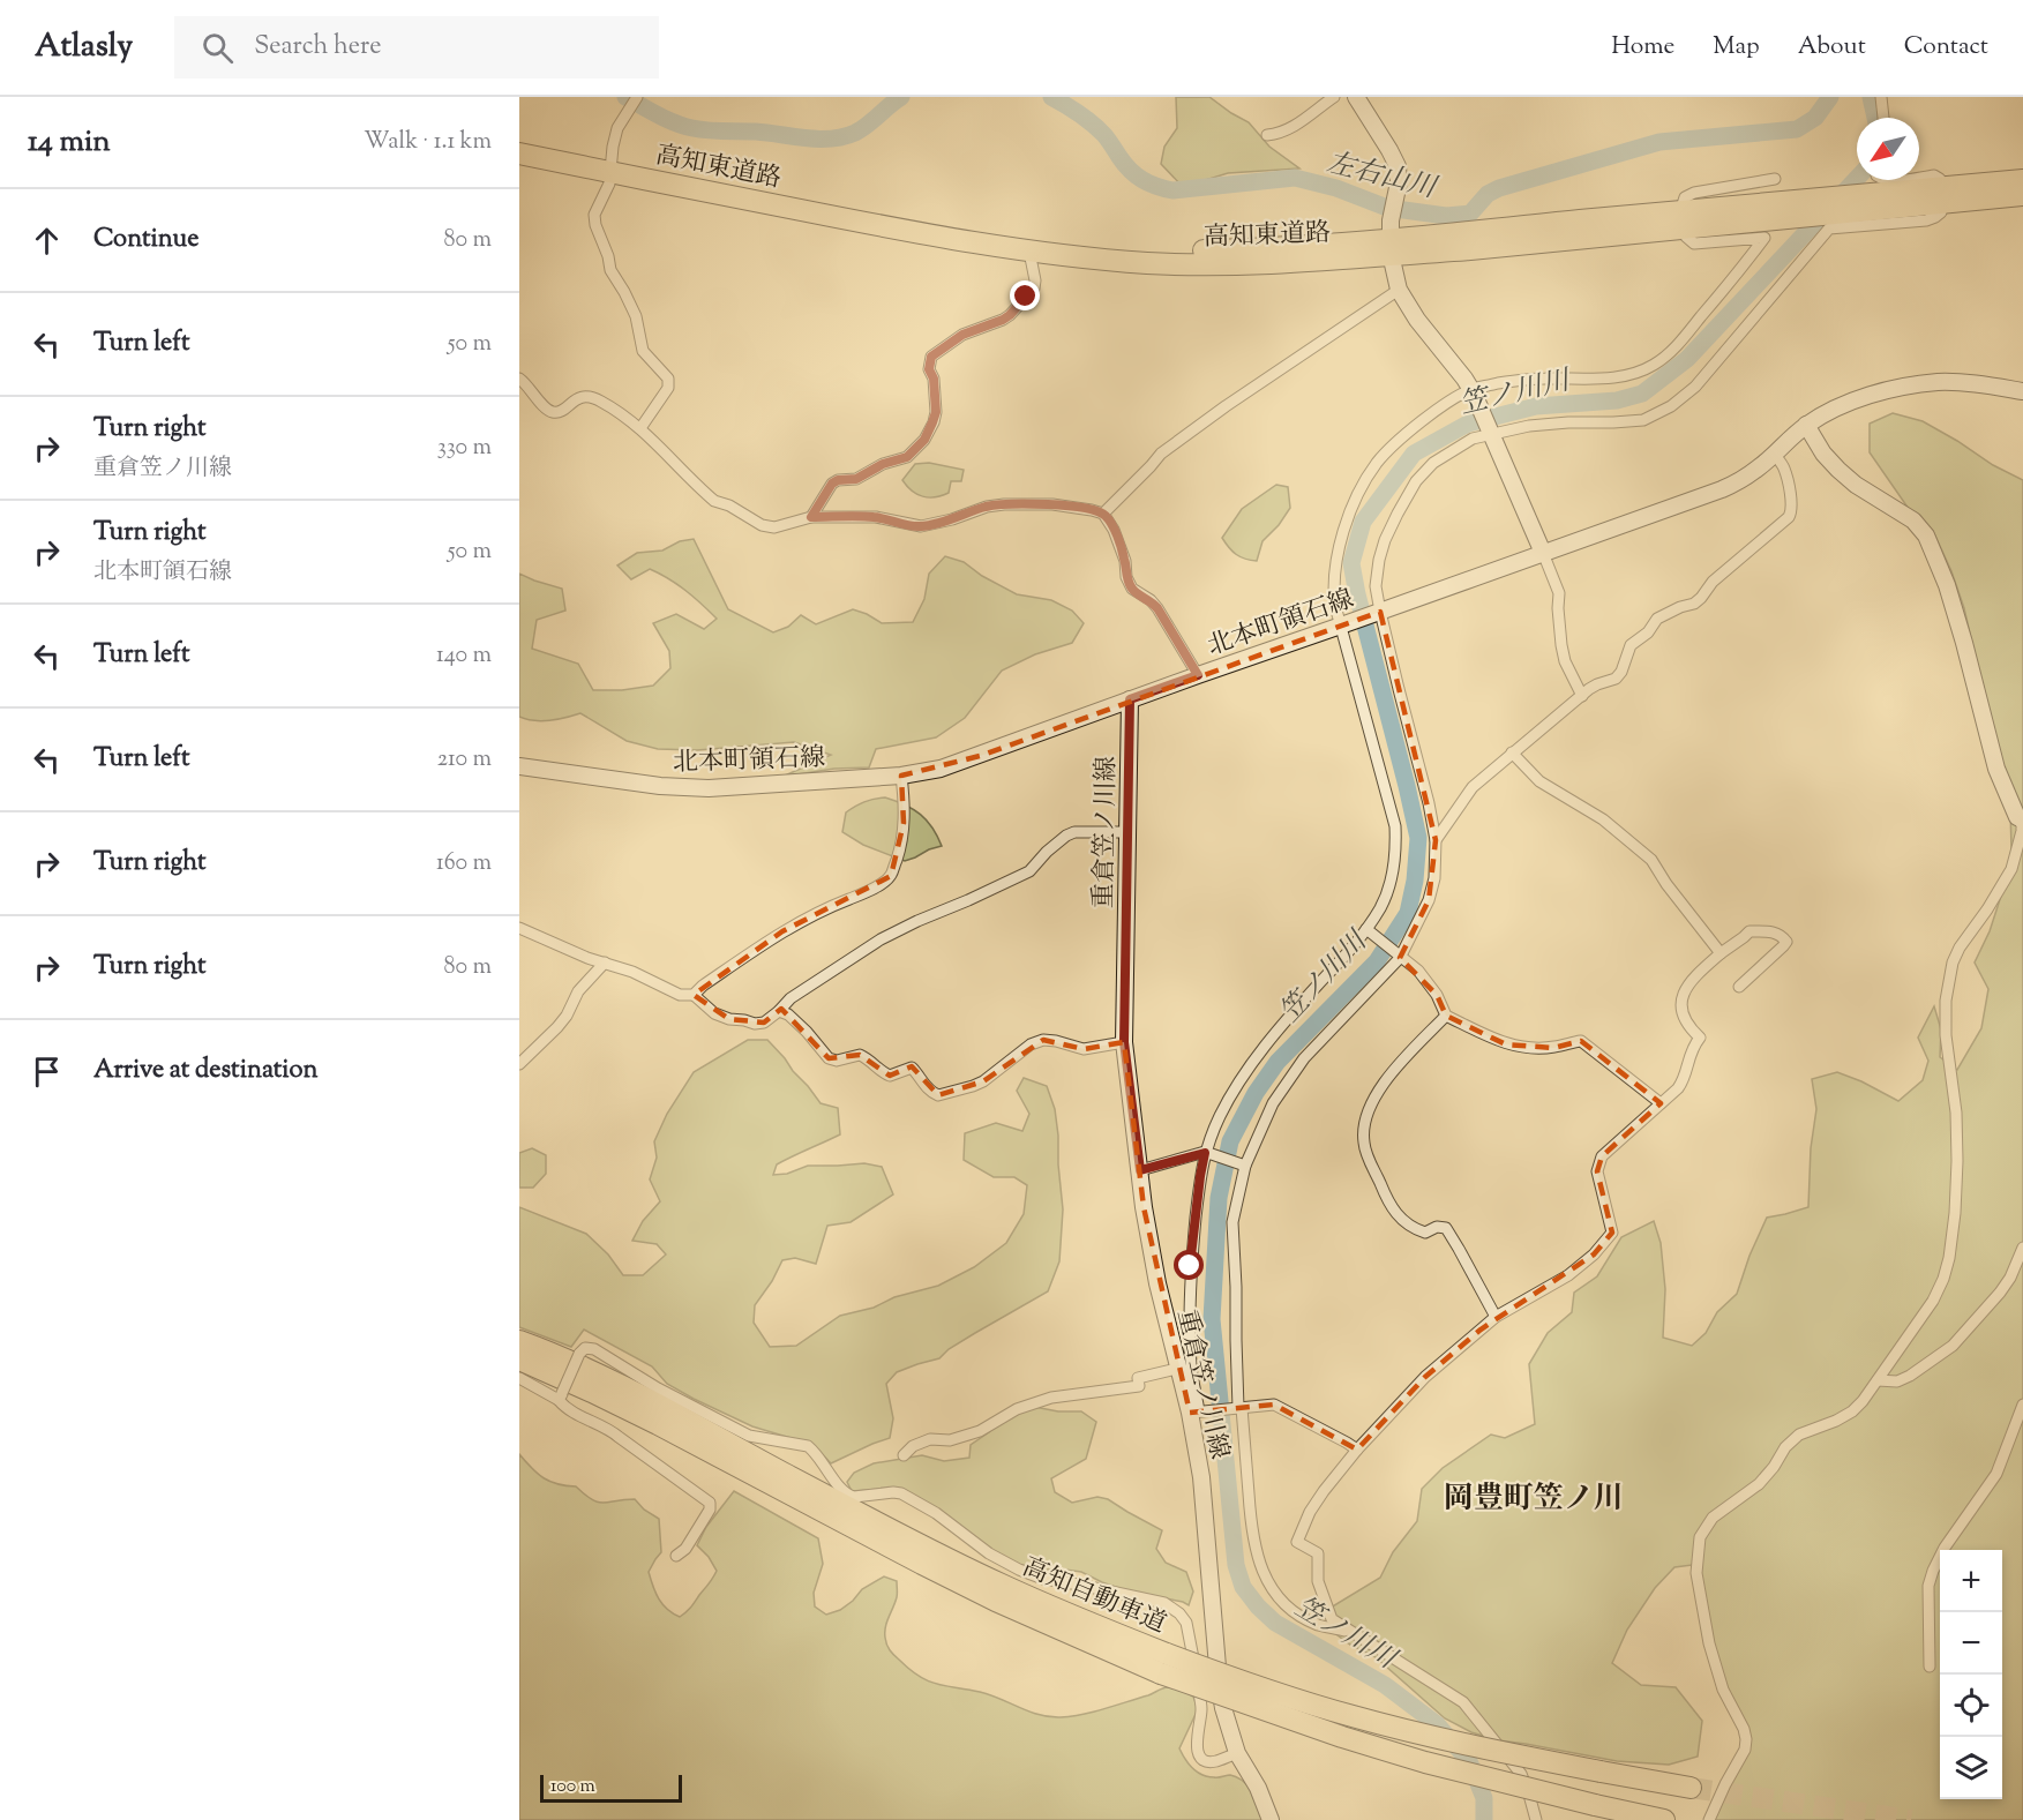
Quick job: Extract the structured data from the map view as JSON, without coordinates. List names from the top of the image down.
{
  "streets": {
    "highway": ["高知東道路", "高知自動車道"],
    "main road": ["北本町領石線", "重倉笠ノ川線"]
  },
  "crossings": [
    ["北本町領石線", "重倉笠ノ川線"]
  ],
  "districts": ["岡豊町笠ノ川"],
  "water": ["左右山川", "笠ノ川川"],
  "scale_bar": "100 m",
  "north": "bottom left",
  "page": {
    "header": "Atlasly",
    "search": "Search here",
    "nav": [
      "Home",
      "Map",
      "About",
      "Contact"
    ],
    "heading": ["14 min", "Walk · 1.1 km"],
    "list": [
      ["Continue", "80 m"],
      ["Turn left", "50 m"],
      ["Turn right", "重倉笠ノ川線", "330 m"],
      ["Turn right", "北本町領石線", "50 m"],
      ["Turn left", "140 m"],
      ["Turn left", "210 m"],
      ["Turn right", "160 m"],
      ["Turn right", "80 m"],
      "Arrive at destination"
    ],
    "map_buttons": ["+", "−"],
    "scale": "100 m"
  }
}
